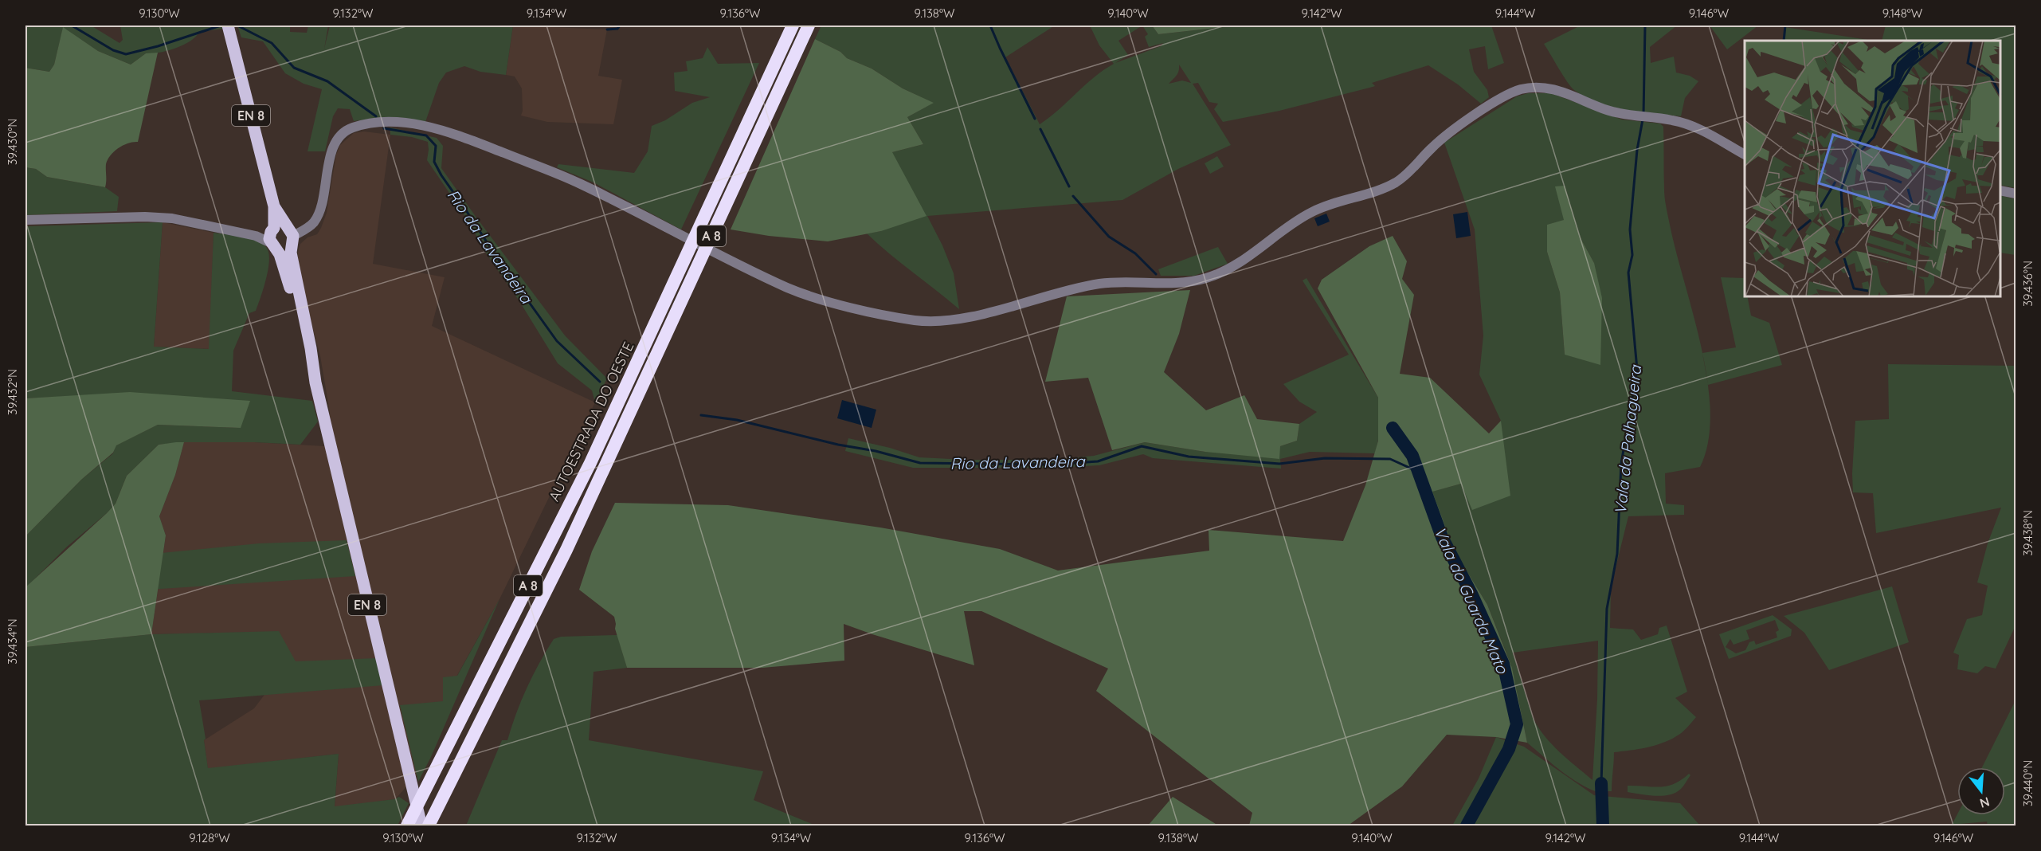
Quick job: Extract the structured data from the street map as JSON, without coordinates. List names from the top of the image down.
{
  "streets": {
    "highway": ["A 8", "AUTOESTRADA DO OESTE"],
    "main road": ["EN 8"]
  },
  "water": ["Rio da Lavandeira", "Vala da Palhagueira", "Vala do Guarda Mato"],
  "north": "bottom",
  "coordinates": [
    "9.130°W",
    "9.132°W",
    "9.134°W",
    "9.136°W",
    "9.138°W",
    "9.140°W",
    "9.142°W",
    "9.144°W",
    "9.146°W",
    "9.148°W",
    "39.430°N",
    "39.436°N",
    "39.432°N",
    "39.438°N",
    "39.434°N",
    "39.440°N",
    "9.128°W"
  ]
}
